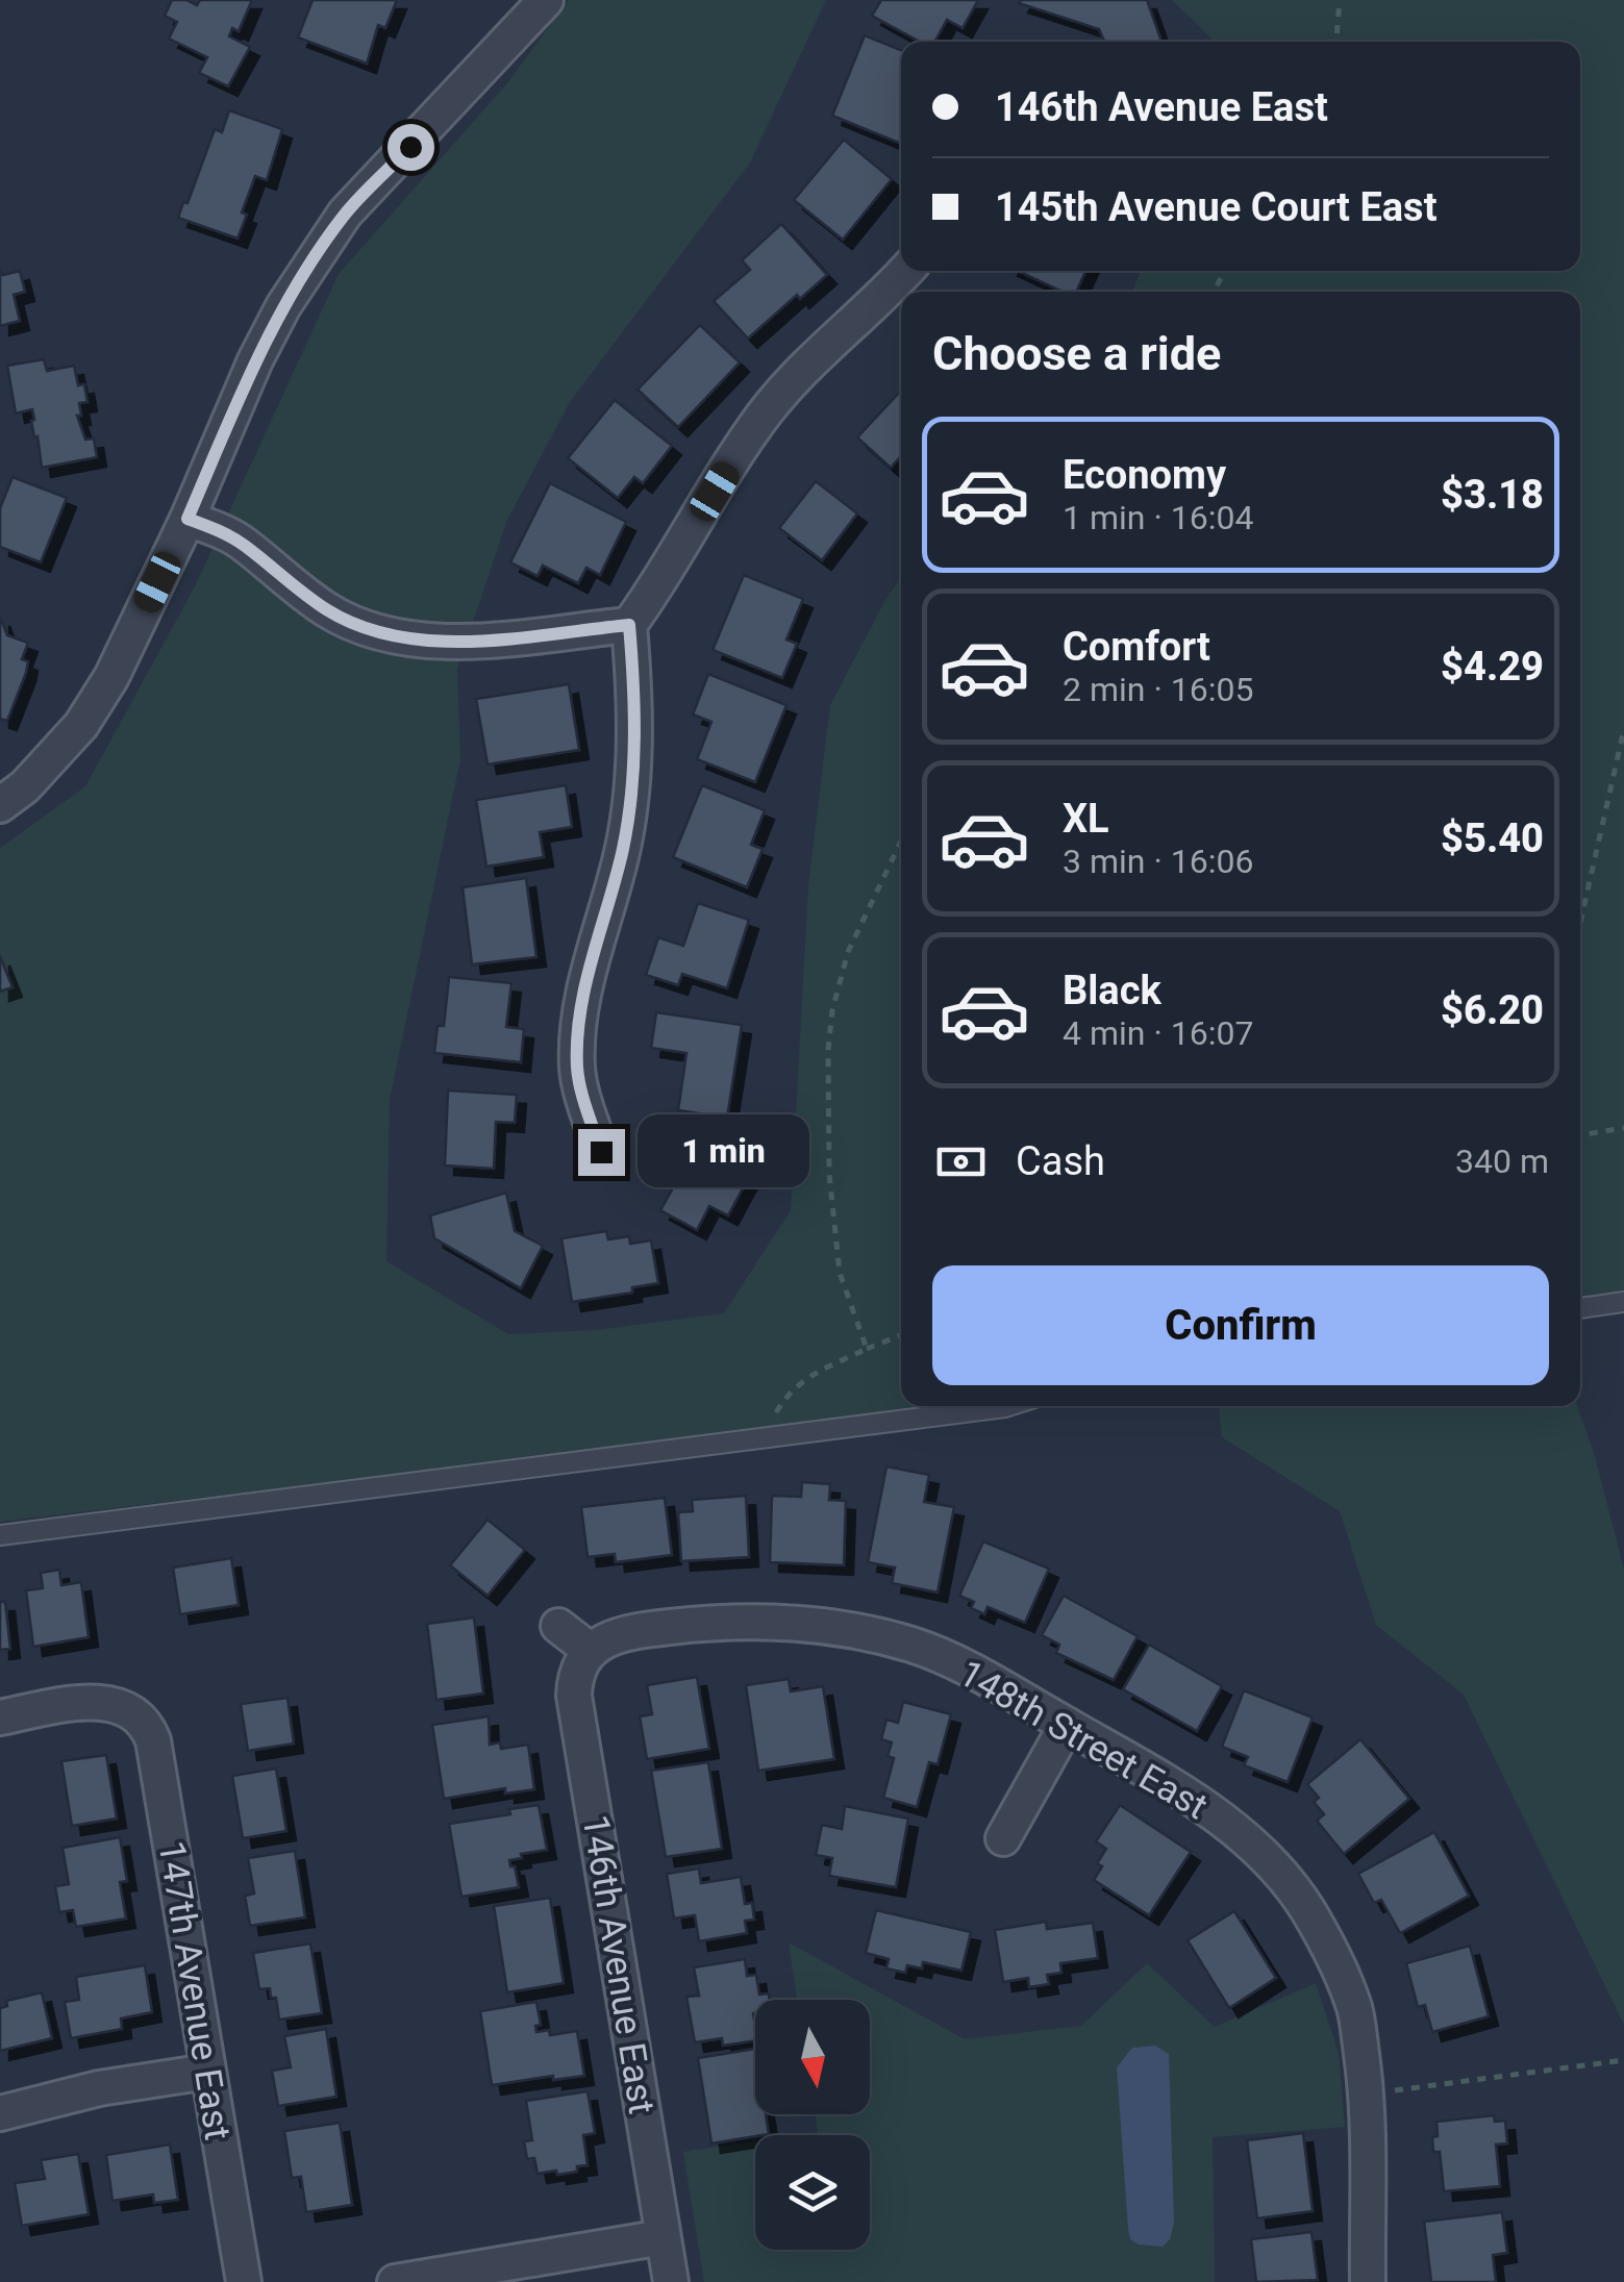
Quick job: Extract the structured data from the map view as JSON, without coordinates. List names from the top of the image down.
{
  "streets": {
    "street": ["148th Street East", "146th Avenue East", "147th Avenue East"]
  },
  "crossings": [
    ["148th Street East", "146th Avenue East"]
  ],
  "north": "bottom",
  "page": {
    "banner": ["146th Avenue East", "145th Avenue Court East"],
    "heading": "Choose a ride",
    "list": [
      {
        "name": "Economy",
        "note": "1 min · 16:04",
        "value": "$3.18"
      },
      {
        "name": "Comfort",
        "note": "2 min · 16:05",
        "value": "$4.29"
      },
      {
        "name": "XL",
        "note": "3 min · 16:06",
        "value": "$5.40"
      },
      {
        "name": "Black",
        "note": "4 min · 16:07",
        "value": "$6.20"
      }
    ],
    "pay": ["Cash", "340 m"],
    "bubble": "1 min",
    "buttons": "Confirm"
  }
}
